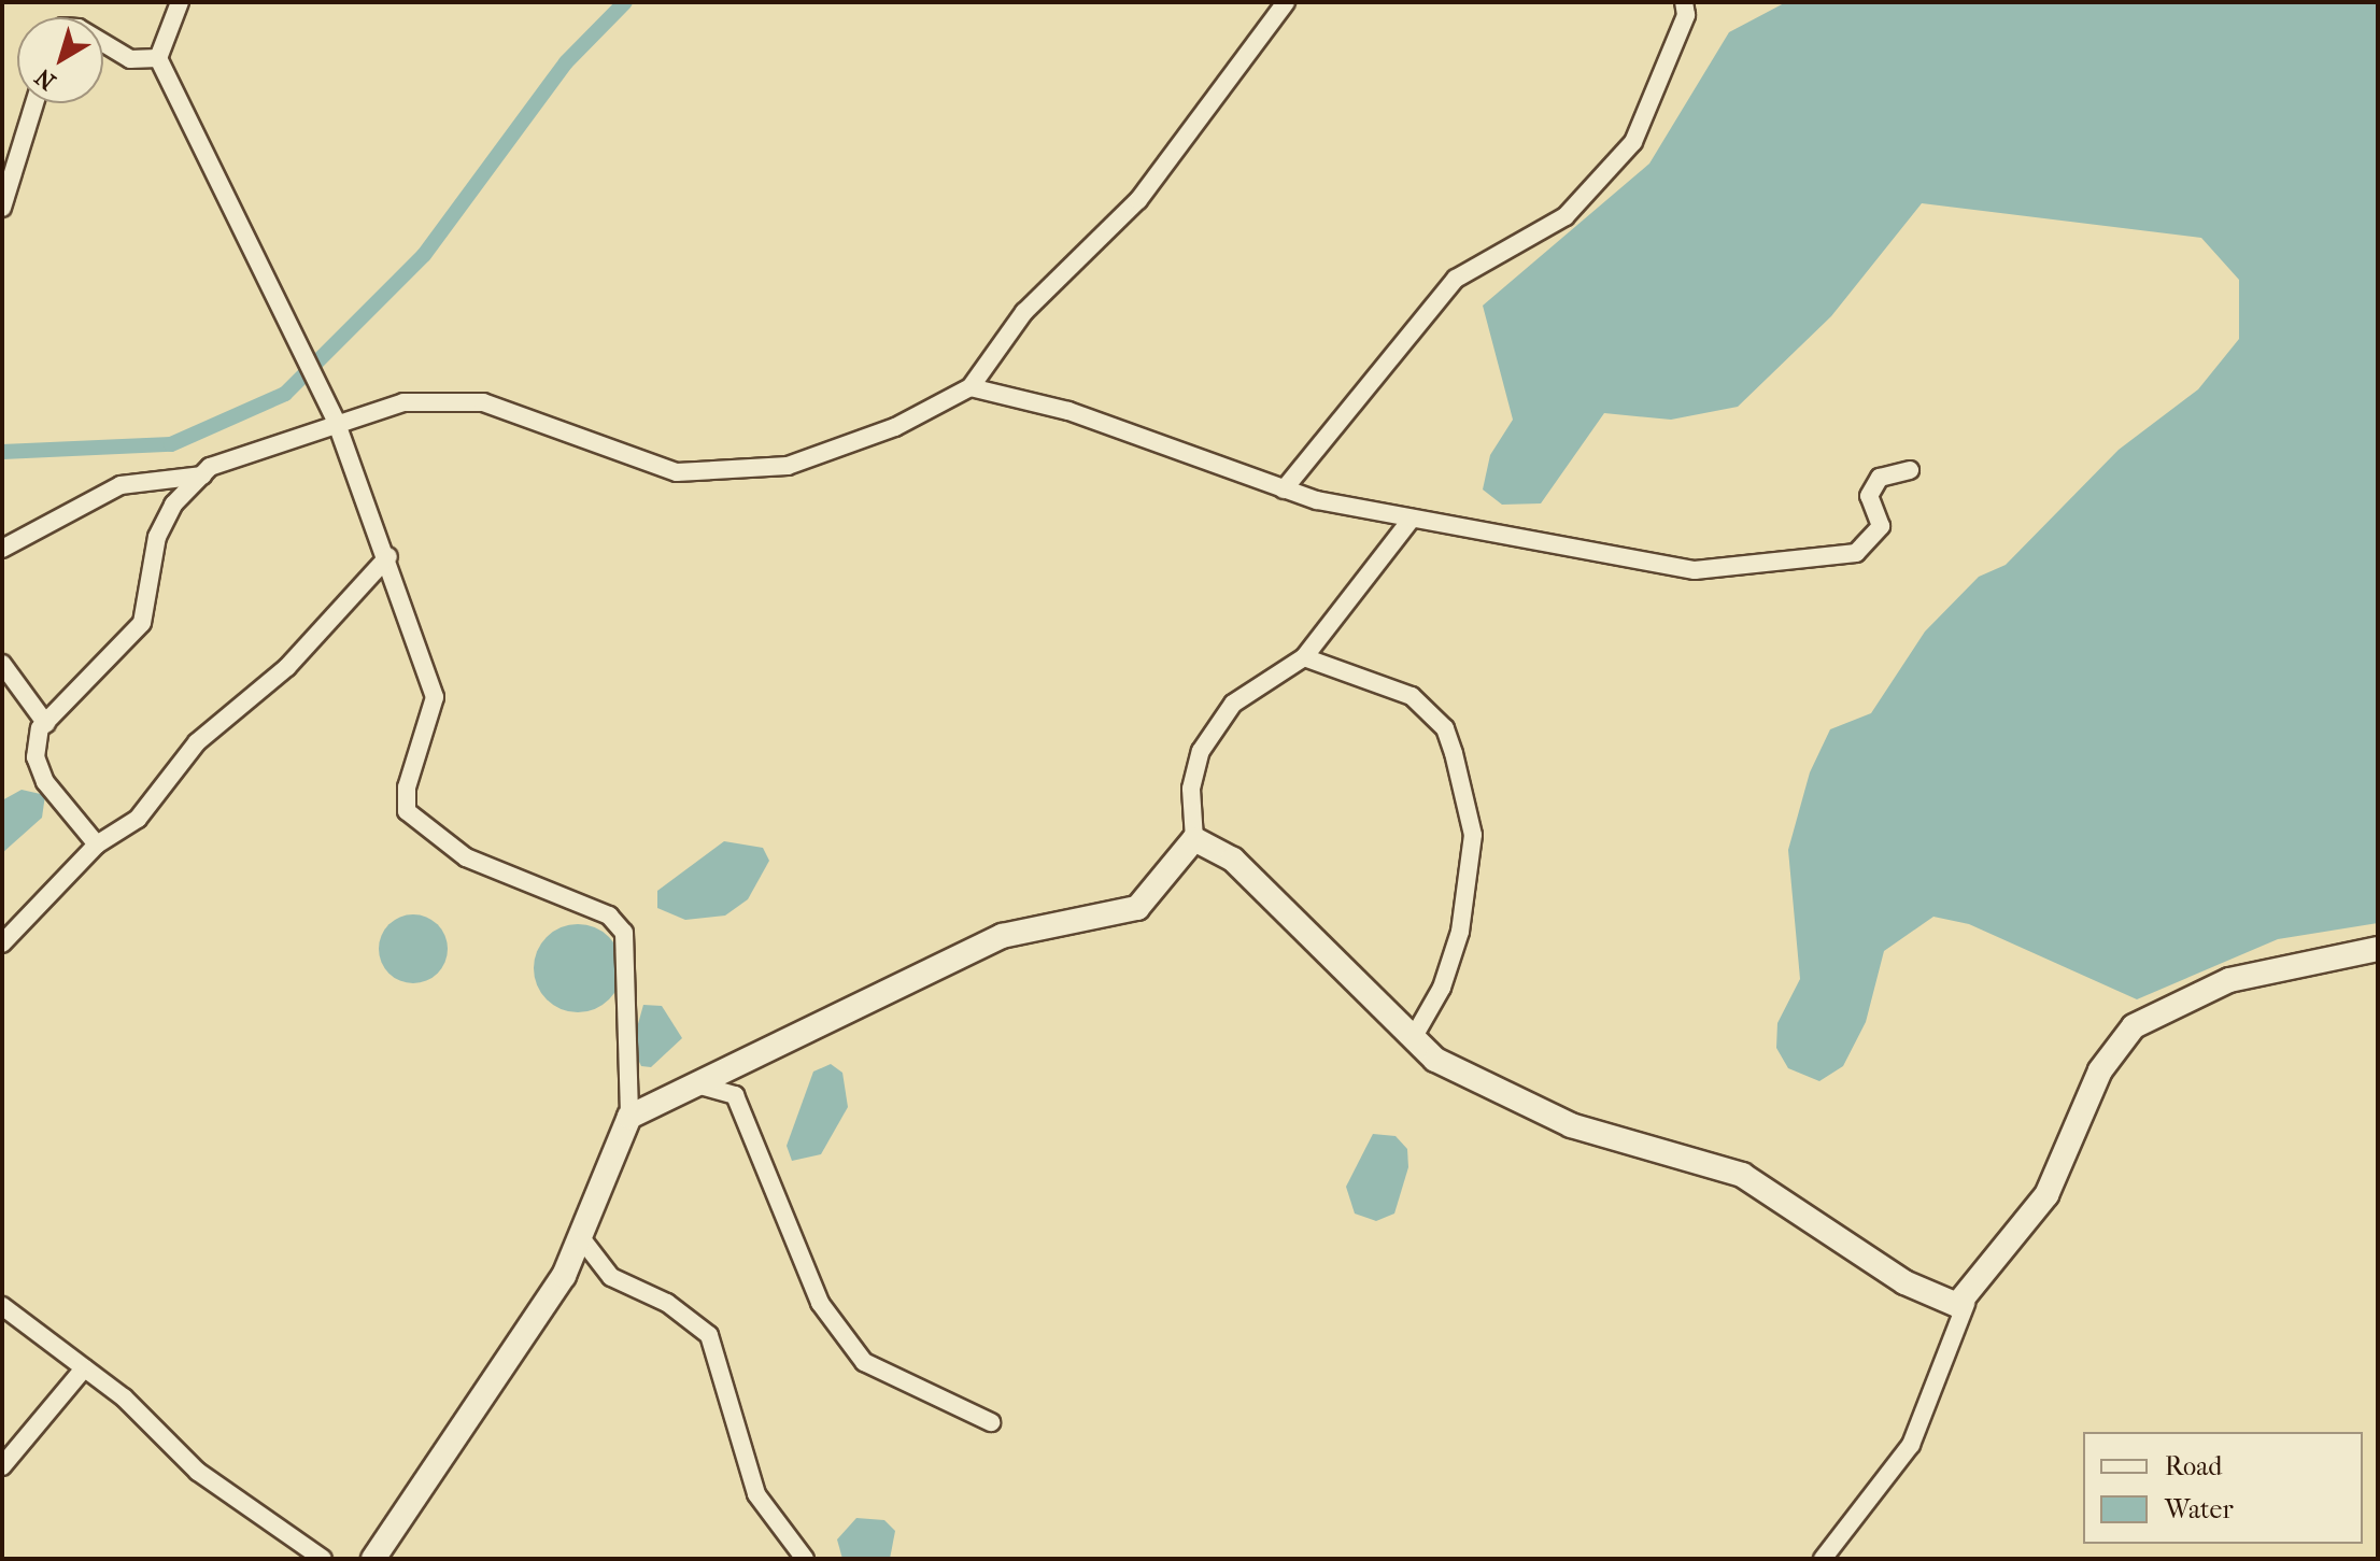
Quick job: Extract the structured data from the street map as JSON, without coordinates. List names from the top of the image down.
{
  "legend": ["Road", "Water"],
  "north": "bottom left"
}
